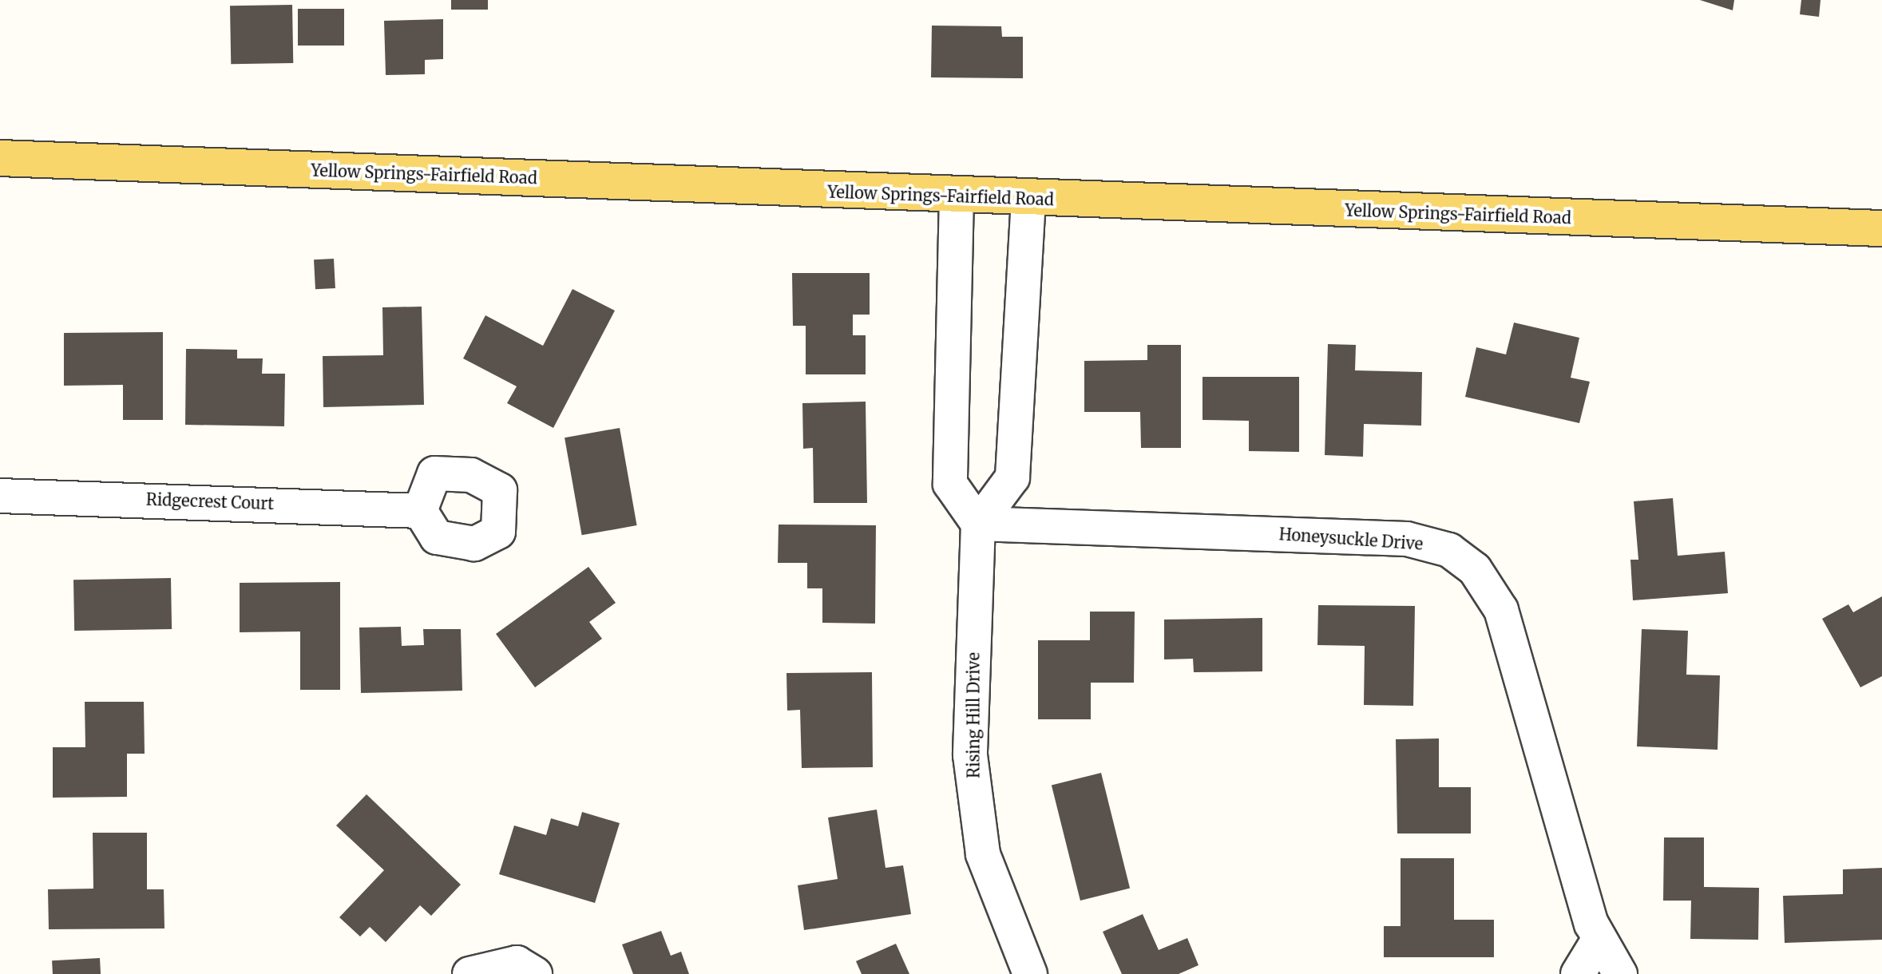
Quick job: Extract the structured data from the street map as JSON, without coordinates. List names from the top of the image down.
{
  "streets": {
    "main road": ["Yellow Springs-Fairfield Road"],
    "street": ["Ridgecrest Court", "Honeysuckle Drive", "Rising Hill Drive"]
  },
  "crossings": [
    ["Honeysuckle Drive", "Rising Hill Drive"]
  ]
}
